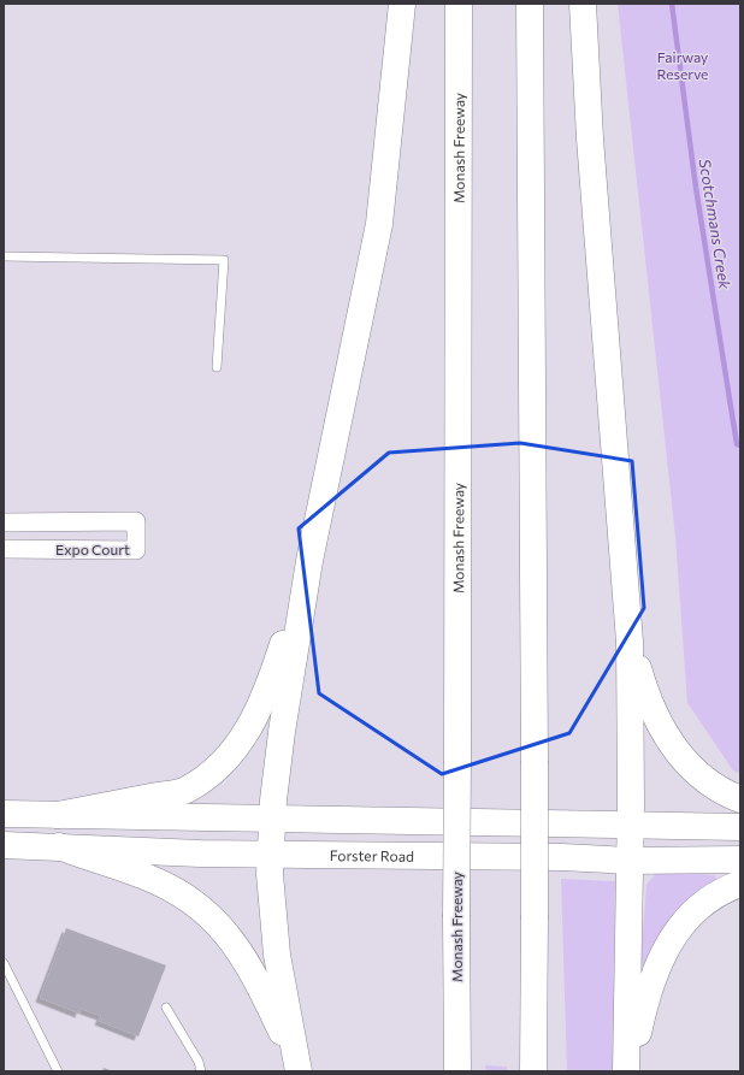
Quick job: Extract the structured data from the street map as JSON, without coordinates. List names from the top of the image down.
{
  "streets": {
    "main road": ["Monash Freeway", "Forster Road"],
    "street": ["Expo Court"]
  },
  "water": ["Scotchmans Creek"],
  "parks": ["Fairway Reserve"]
}
